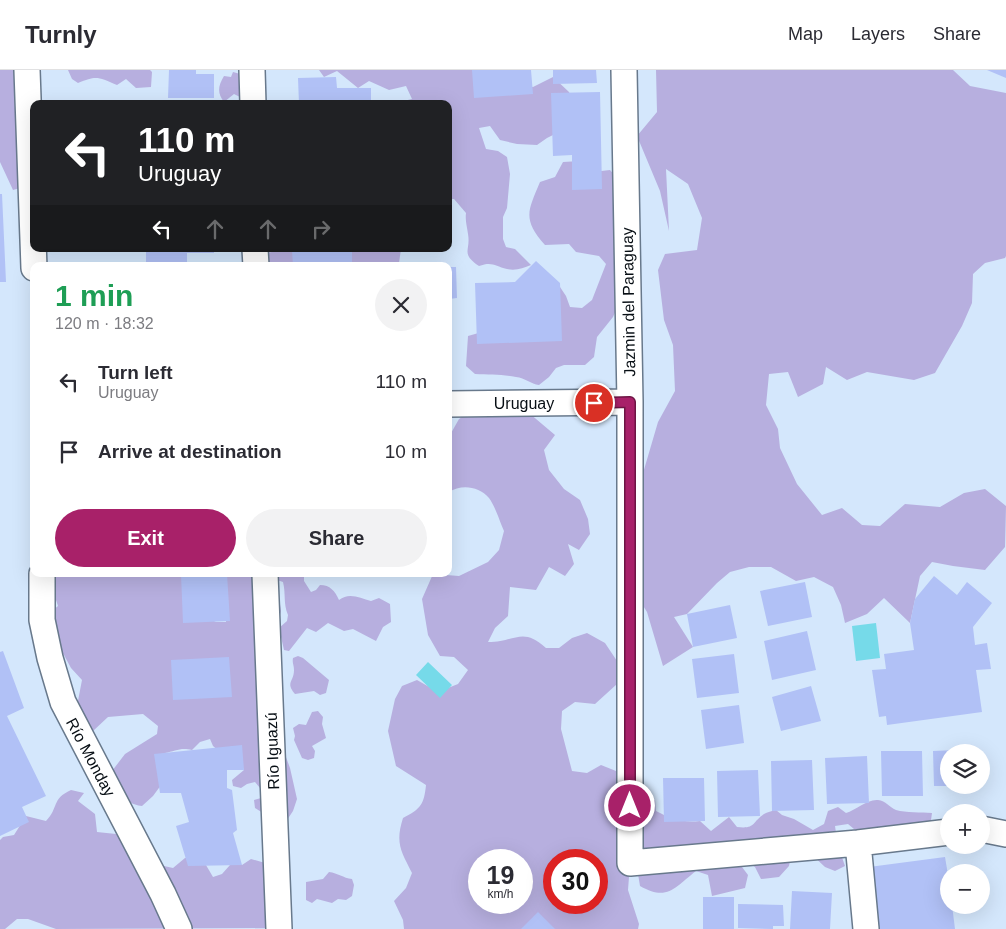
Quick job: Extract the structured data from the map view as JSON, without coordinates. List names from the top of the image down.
{
  "streets": {
    "street": [
      "Jazmin del Paraguay",
      "Uruguay",
      "Río Iguazú",
      "Río Monday"
    ]
  },
  "crossings": [
    ["Jazmin del Paraguay", "Uruguay"]
  ],
  "page": {
    "header": "Turnly",
    "nav": ["Map", "Layers", "Share"],
    "turn": ["110 m", "Uruguay"],
    "heading": ["1 min", "120 m · 18:32"],
    "list": [
      {
        "name": "Turn left",
        "note": "Uruguay",
        "value": "110 m"
      },
      {
        "name": "Arrive at destination",
        "value": "10 m"
      }
    ],
    "buttons": ["Exit", "Share"],
    "map_buttons": ["+", "−"],
    "speed": "19 km/h",
    "limit": "30"
  }
}
